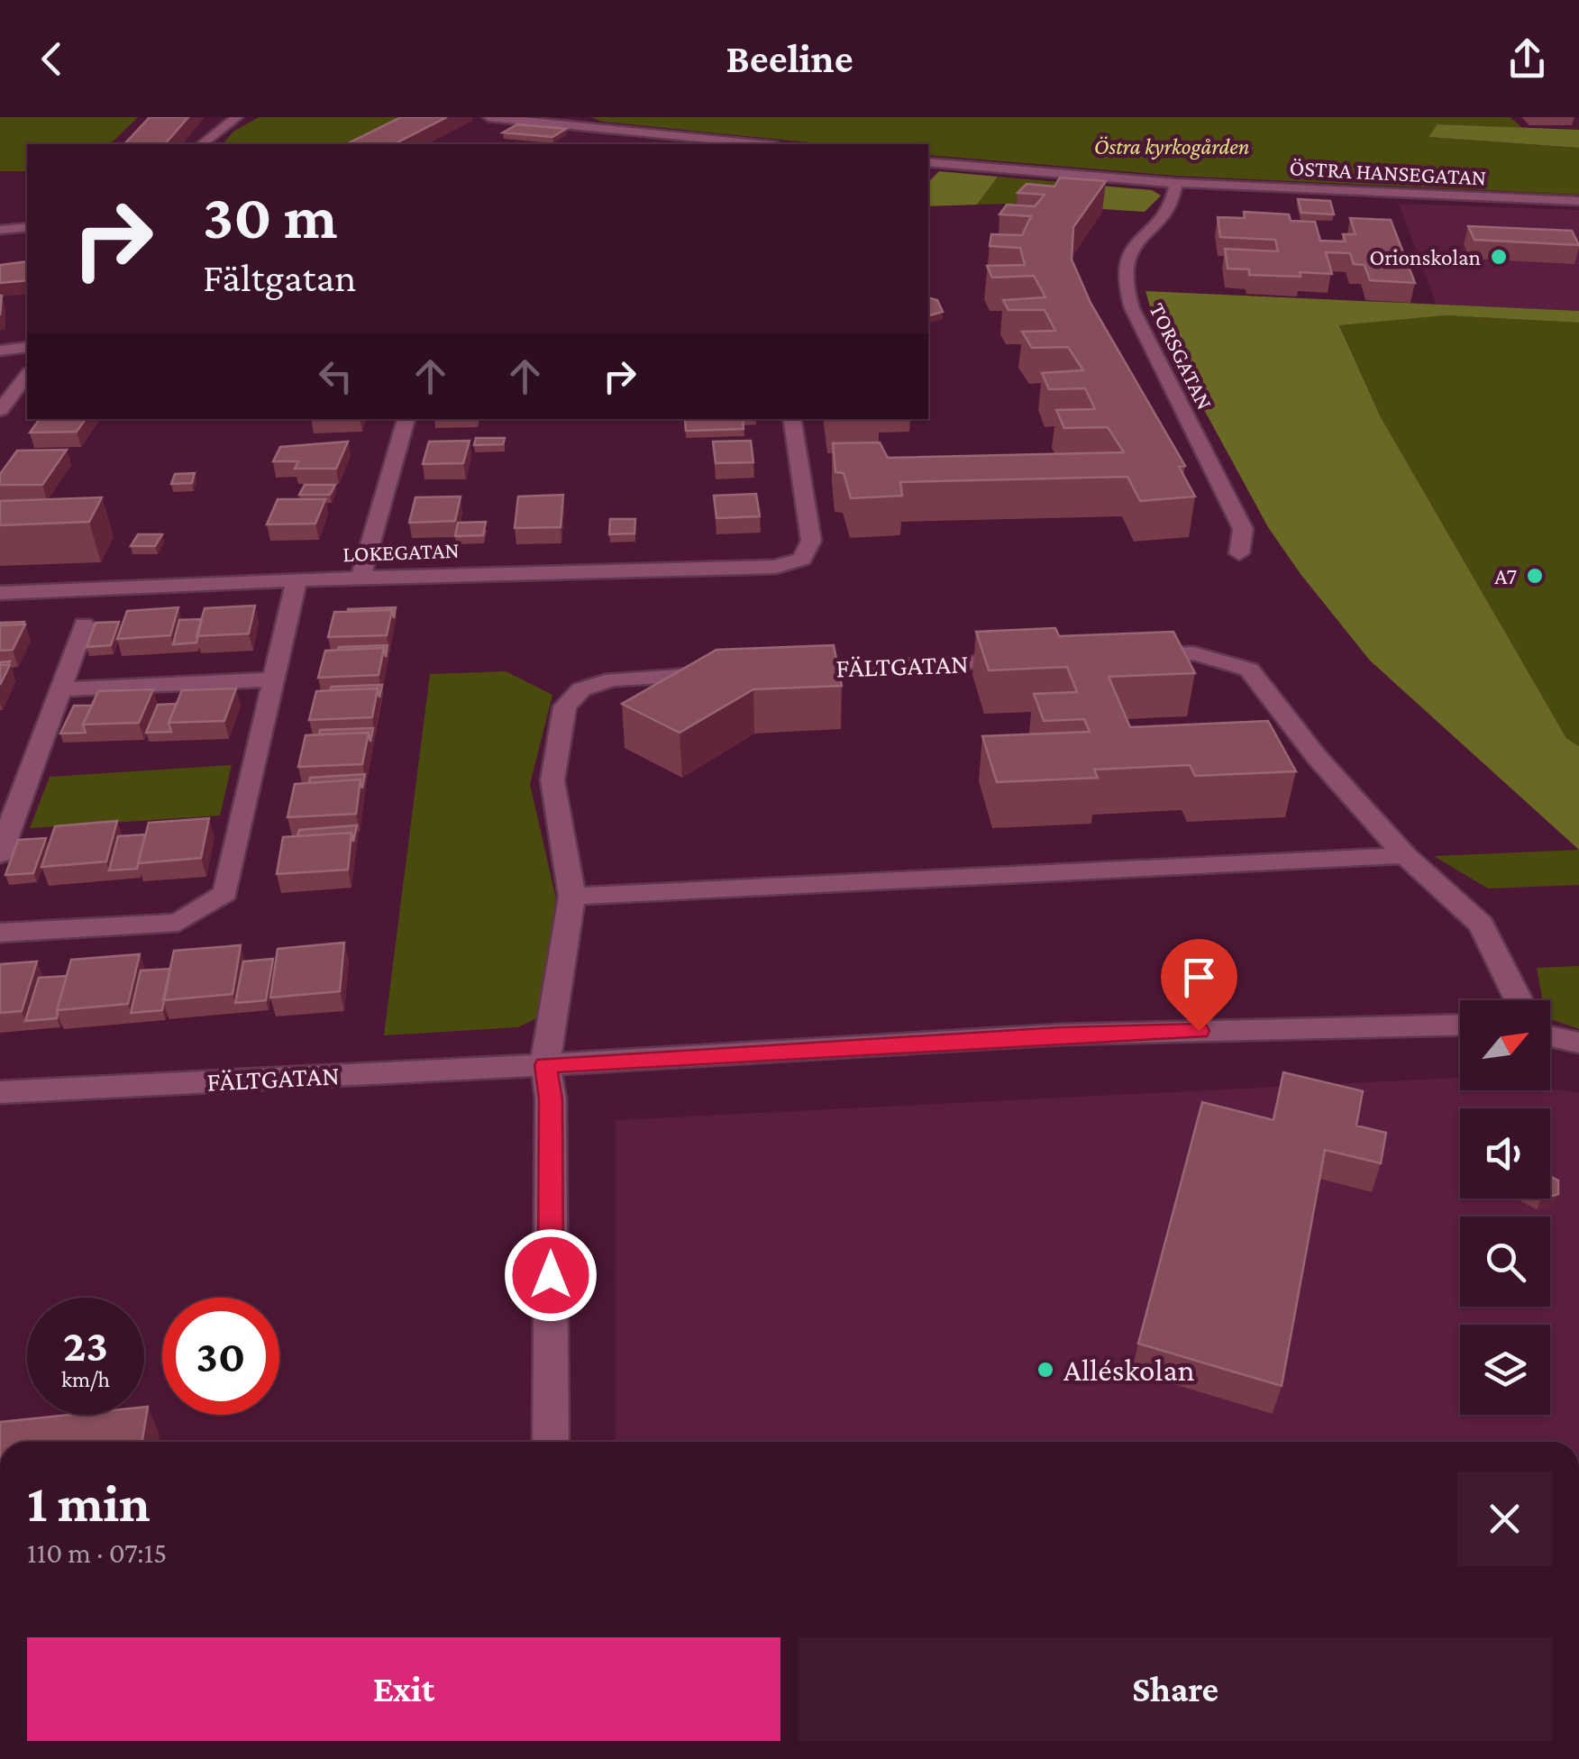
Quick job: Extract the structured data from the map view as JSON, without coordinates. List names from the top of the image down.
{
  "streets": {
    "street": [
      "ÖSTRA HANSEGATAN",
      "TORSGATAN",
      "LOKEGATAN",
      "FÄLTGATAN"
    ]
  },
  "crossings": [
    ["ÖSTRA HANSEGATAN", "TORSGATAN"]
  ],
  "parks": ["Östra kyrkogården"],
  "places": ["Orionskolan", "A7", "Alléskolan"],
  "north": "top right",
  "page": {
    "header": "Beeline",
    "turn": ["30 m", "Fältgatan"],
    "speed": "23 km/h",
    "limit": "30",
    "heading": ["1 min", "110 m · 07:15"],
    "buttons": ["Exit", "Share"]
  }
}
